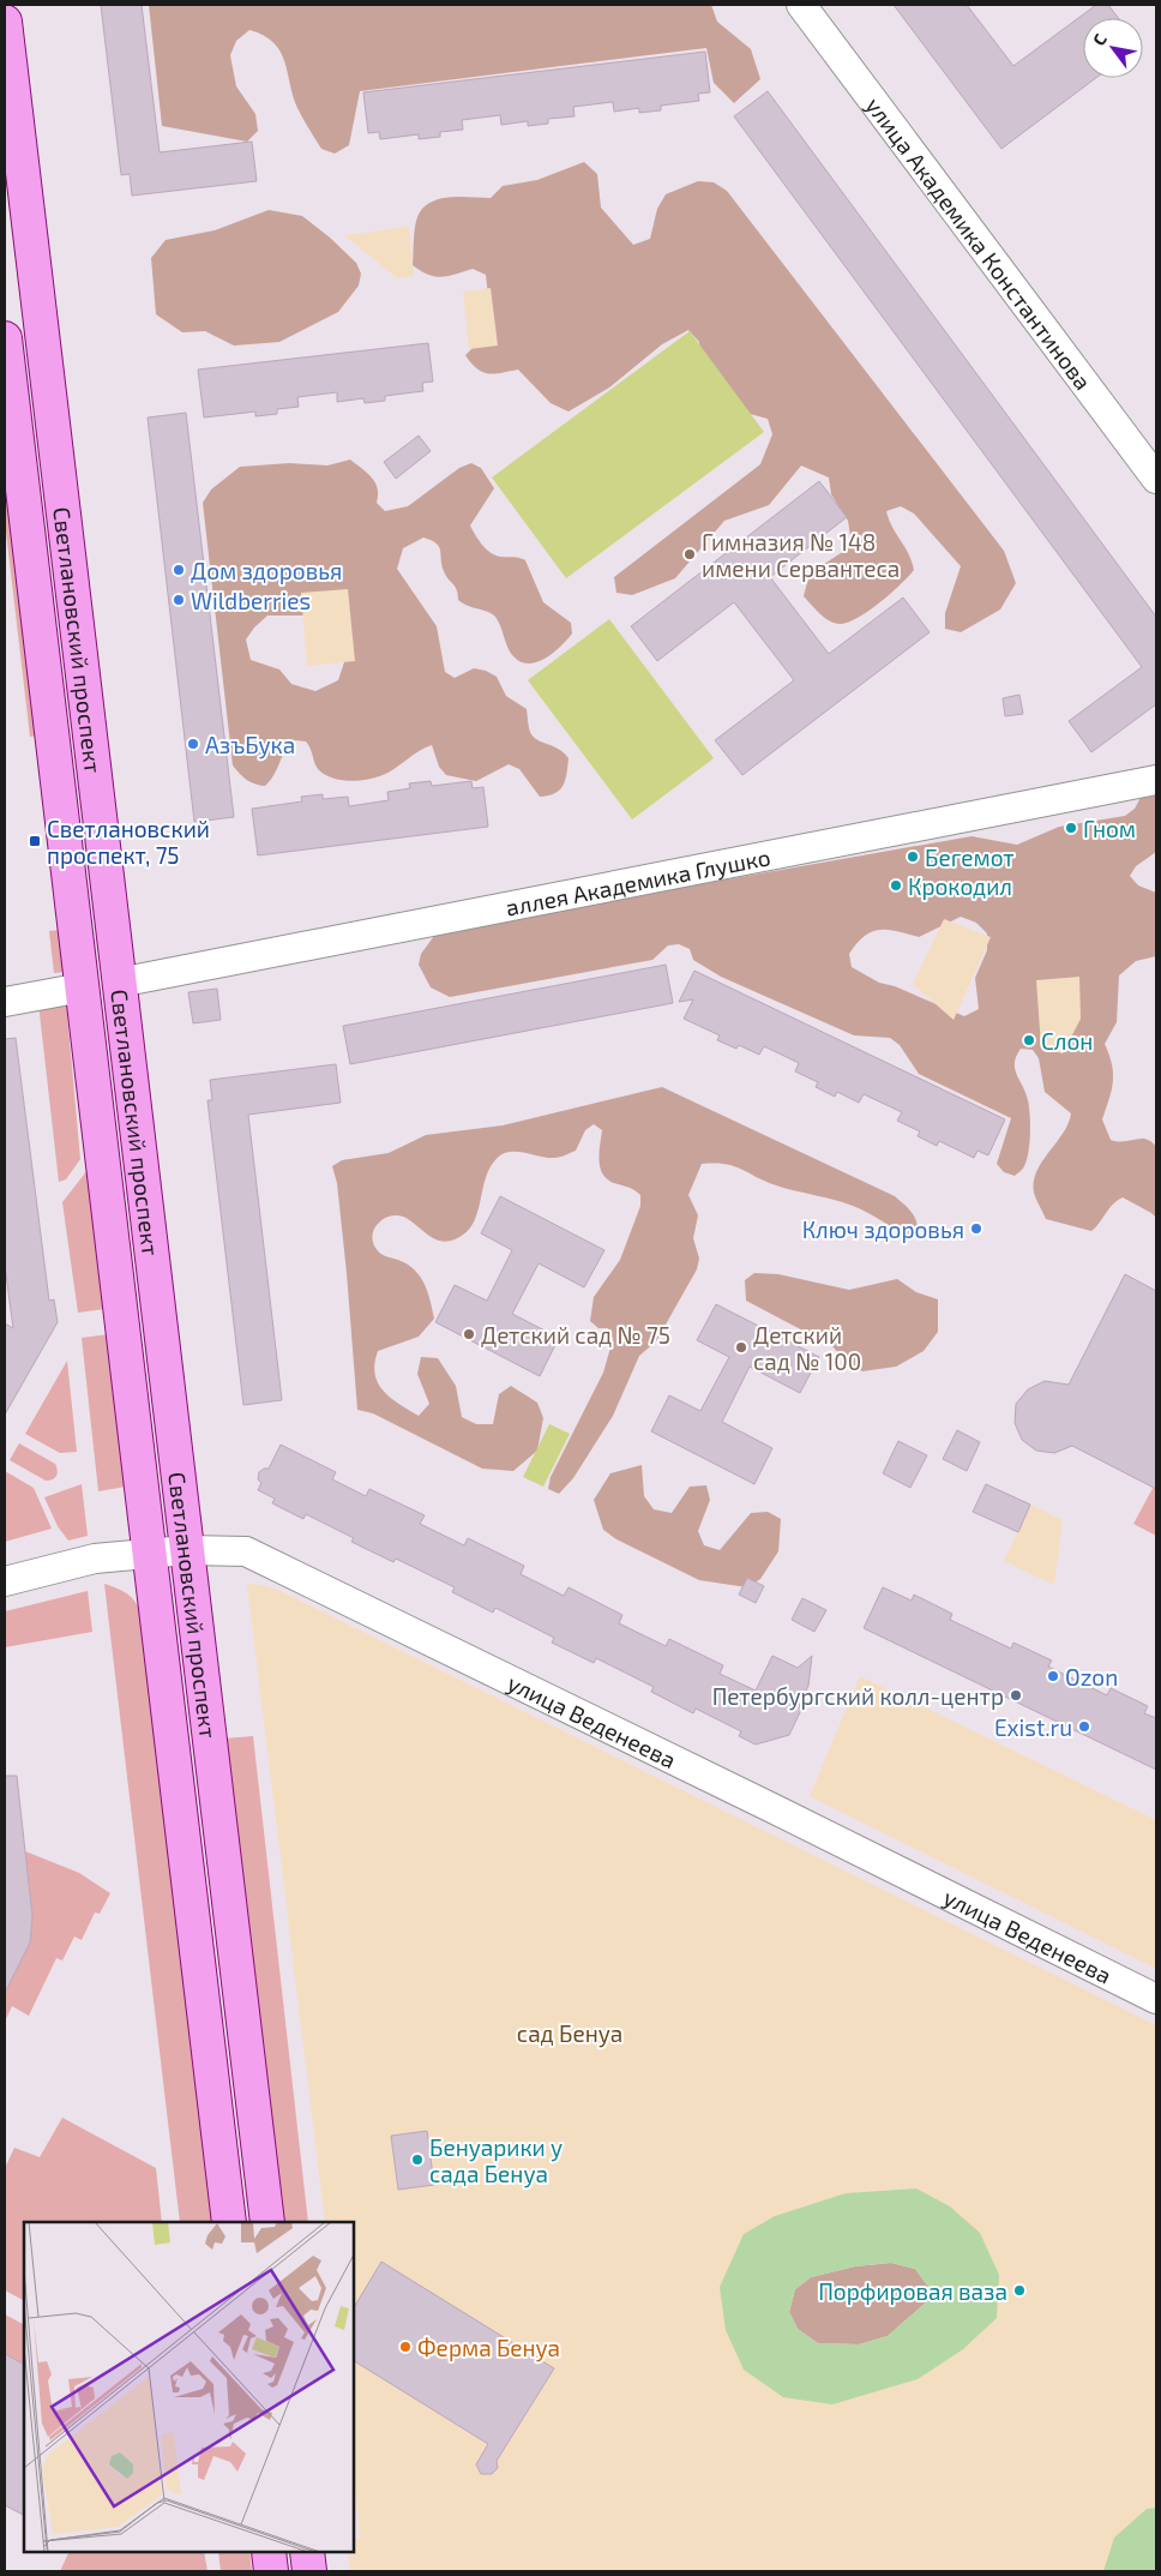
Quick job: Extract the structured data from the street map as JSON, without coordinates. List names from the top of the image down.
{
  "streets": {
    "main road": ["Светлановский проспект"],
    "street": ["улица Академика Константинова", "аллея Академика Глушко", "улица Веденеева"]
  },
  "crossings": [
    ["Светлановский проспект", "аллея Академика Глушко"],
    ["Светлановский проспект", "улица Веденеева"]
  ],
  "parks": ["сад Бенуа"],
  "places": {
    "other": [
      "Гимназия № 148 имени Сервантеса",
      "Дом здоровья",
      "Wildberries",
      "АзъБука",
      "Гном",
      "Бегемот",
      "Крокодил",
      "Слон",
      "Ключ здоровья",
      "Детский сад № 75",
      "Детский сад № 100",
      "Ozon",
      "Петербургский колл-центр",
      "Exist.ru",
      "Бенуарики у сада Бенуа",
      "Порфировая ваза",
      "Ферма Бенуа"
    ],
    "transit": ["Светлановский проспект, 75"]
  },
  "north": "top left"
}
